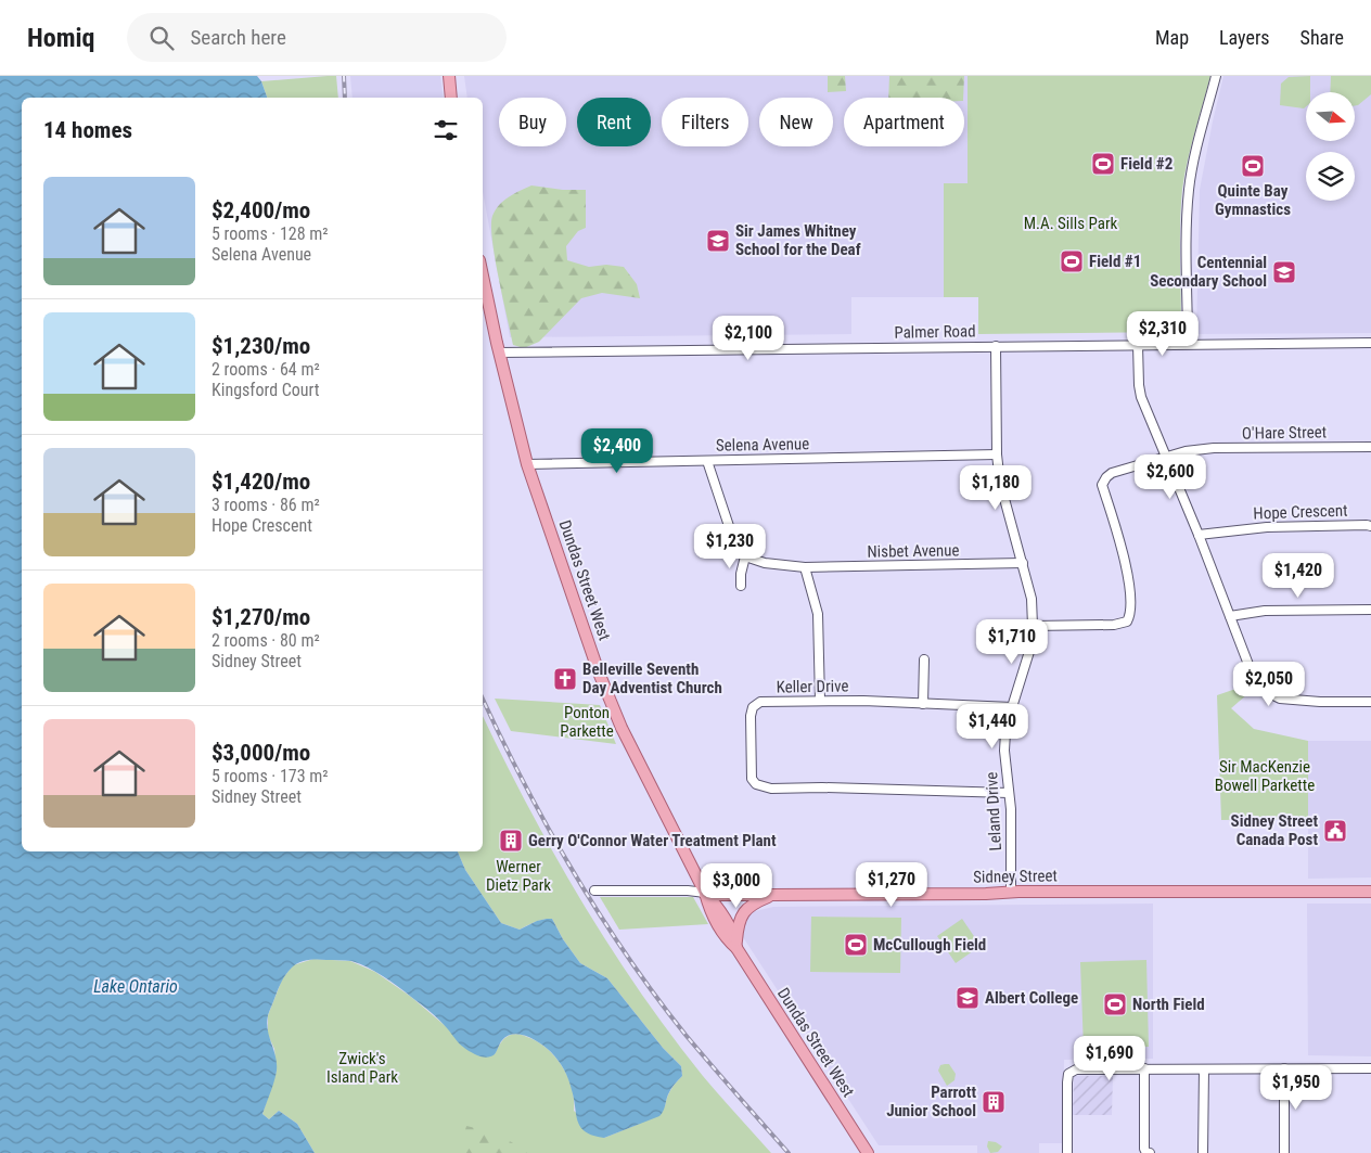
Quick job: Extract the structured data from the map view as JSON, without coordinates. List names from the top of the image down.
{
  "streets": {
    "main road": ["Dundas Street West", "Sidney Street"],
    "street": [
      "Palmer Road",
      "O'Hare Street",
      "Selena Avenue",
      "Hope Crescent",
      "Nisbet Avenue",
      "Keller Drive",
      "Leland Drive"
    ]
  },
  "crossings": [
    ["Palmer Road", "Dundas Street West"],
    ["Palmer Road", "Leland Drive"],
    ["O'Hare Street", "Leland Drive"],
    ["Selena Avenue", "Dundas Street West"],
    ["Selena Avenue", "Leland Drive"],
    ["Nisbet Avenue", "Leland Drive"],
    ["Dundas Street West", "Sidney Street"],
    ["Keller Drive", "Leland Drive"],
    ["Leland Drive", "Sidney Street"]
  ],
  "water": ["Lake Ontario"],
  "parks": [
    "M.A. Sills Park",
    "Ponton Parkette",
    "Sir MacKenzie Bowell Parkette",
    "Werner Dietz Park",
    "Zwick's Island Park"
  ],
  "places": {
    "sports": [
      "Field #2",
      "Quinte Bay Gymnastics",
      "Field #1",
      "McCullough Field",
      "North Field"
    ],
    "school or university": ["Sir James Whitney School for the Deaf", "Centennial Secondary School", "Albert College"],
    "church": ["Belleville Seventh Day Adventist Church"],
    "public building": ["Sidney Street Canada Post"],
    "building": ["Gerry O'Connor Water Treatment Plant", "Parrott Junior School"]
  },
  "north": "right",
  "page": {
    "header": "Homiq",
    "search": "Search here",
    "nav": ["Map", "Layers", "Share"],
    "chip": [
      "Buy",
      "Rent",
      "Filters",
      "New",
      "Apartment"
    ],
    "heading": "14 homes",
    "list": [
      {
        "name": "$2,400/mo",
        "note": "5 rooms · 128 m² · Selena Avenue"
      },
      {
        "name": "$1,230/mo",
        "note": "2 rooms · 64 m² · Kingsford Court"
      },
      {
        "name": "$1,420/mo",
        "note": "3 rooms · 86 m² · Hope Crescent"
      },
      {
        "name": "$1,270/mo",
        "note": "2 rooms · 80 m² · Sidney Street"
      },
      {
        "name": "$3,000/mo",
        "note": "5 rooms · 173 m² · Sidney Street"
      }
    ],
    "price": [
      "$2,310",
      "$2,100",
      "$2,400",
      "$2,600",
      "$1,180",
      "$1,230",
      "$1,420",
      "$1,710",
      "$2,050",
      "$1,440",
      "$1,270",
      "$3,000",
      "$1,690",
      "$1,950"
    ]
  }
}
